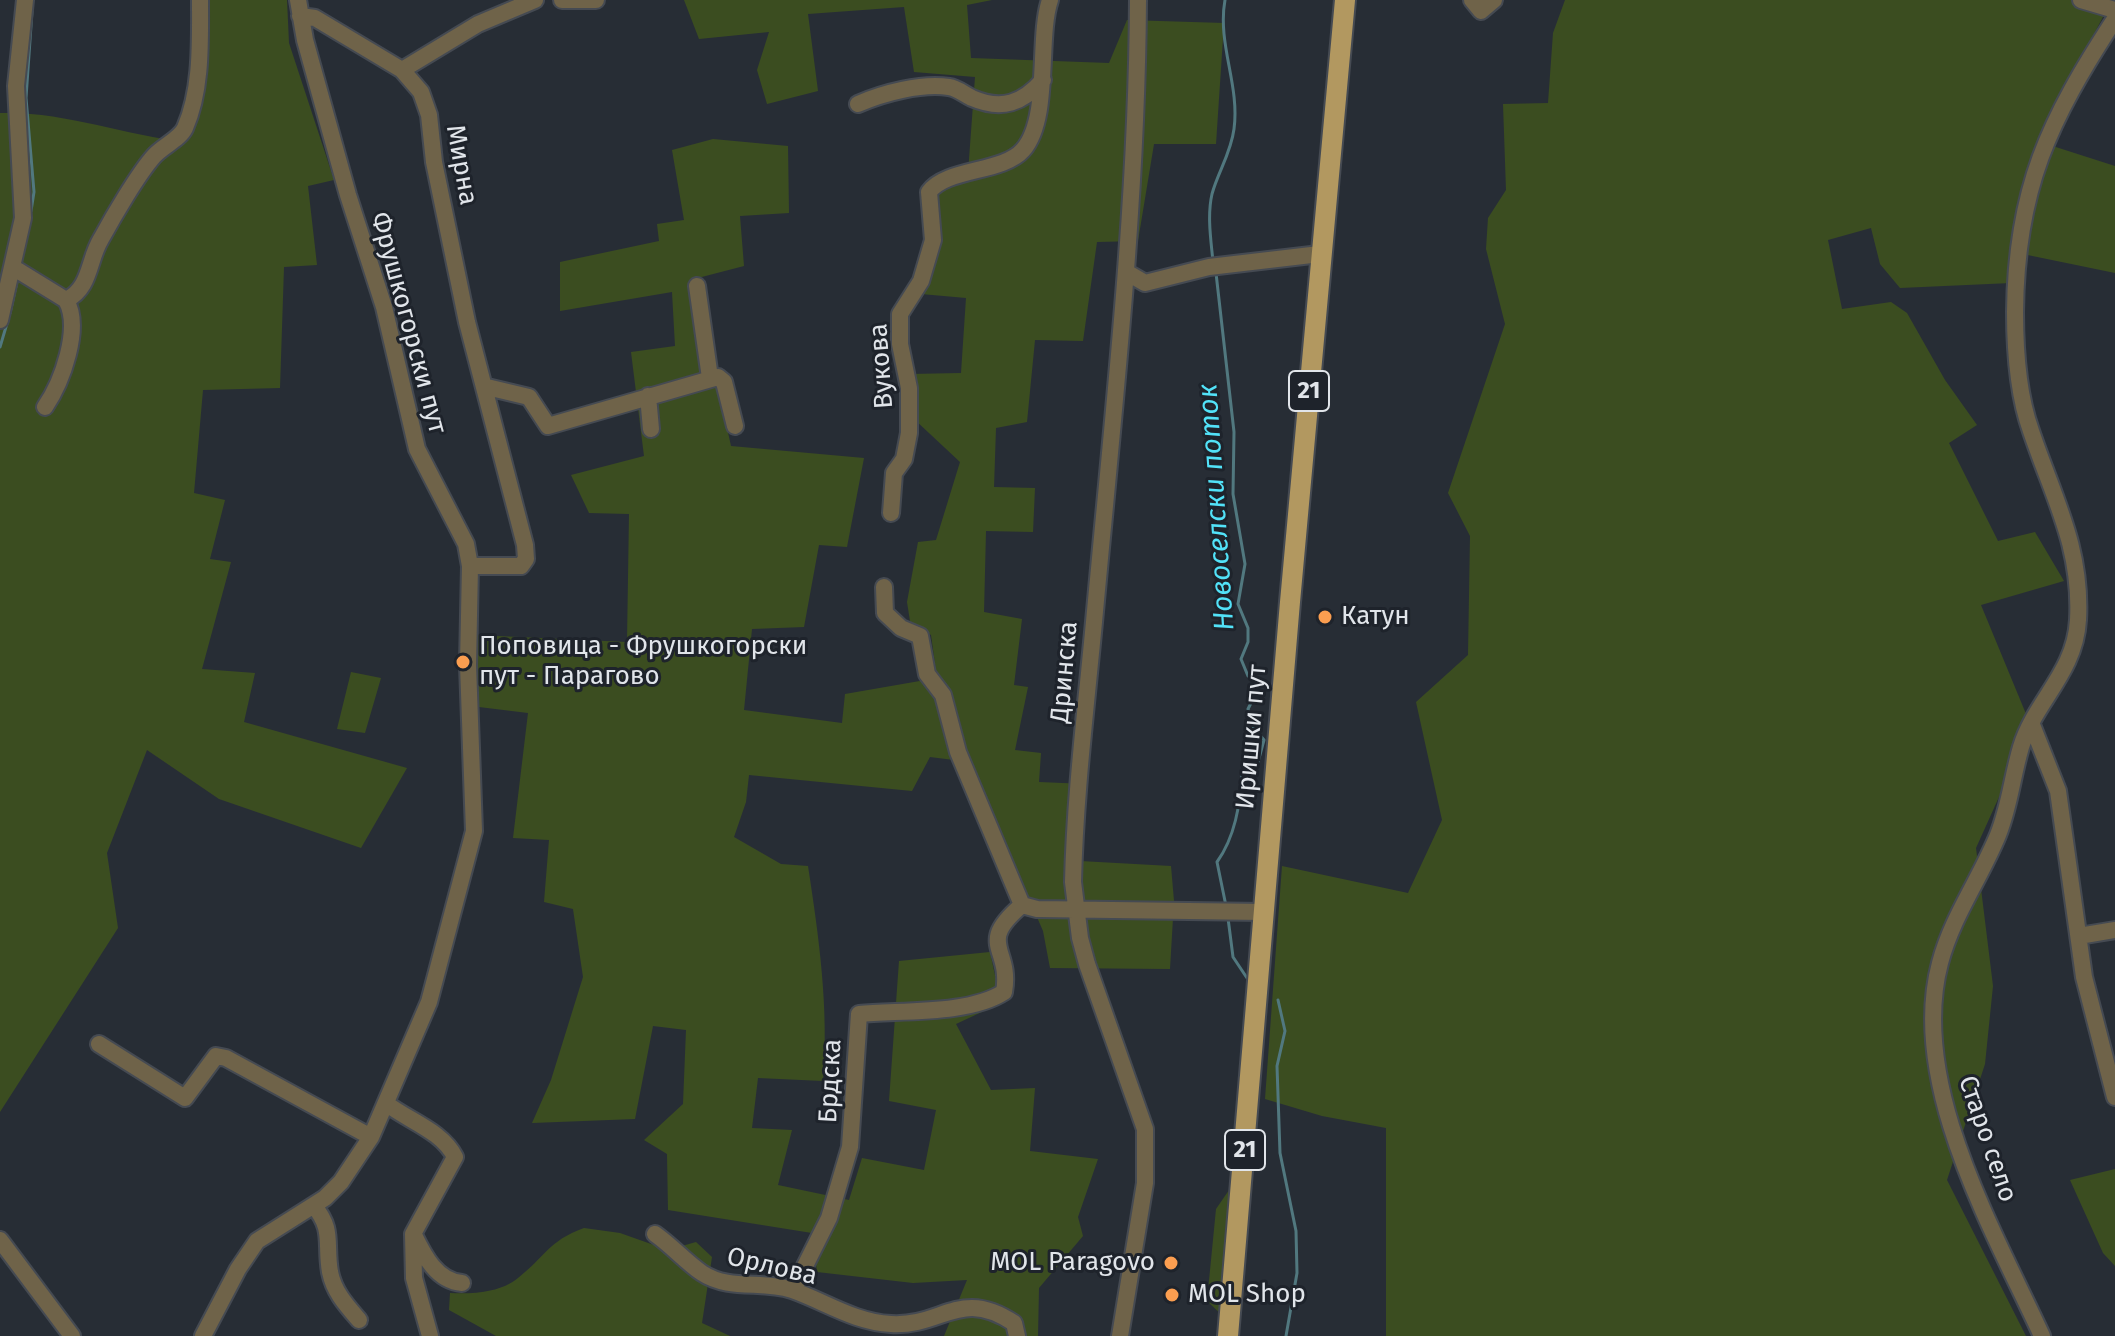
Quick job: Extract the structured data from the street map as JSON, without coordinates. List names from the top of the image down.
{
  "streets": {
    "main road": ["21", "Иришки пут"],
    "street": [
      "Мирна",
      "Фрушкогорски пут",
      "Вукова",
      "Дринска",
      "Брдска",
      "Старо село",
      "Орлова"
    ]
  },
  "crossings": [
    ["Мирна", "Фрушкогорски пут"],
    ["Брдска", "Орлова"]
  ],
  "water": ["Новоселски поток"],
  "places": [
    "Катун",
    "Поповица - Фрушкогорски пут - Парагово",
    "MOL Paragovo",
    "MOL Shop"
  ]
}
